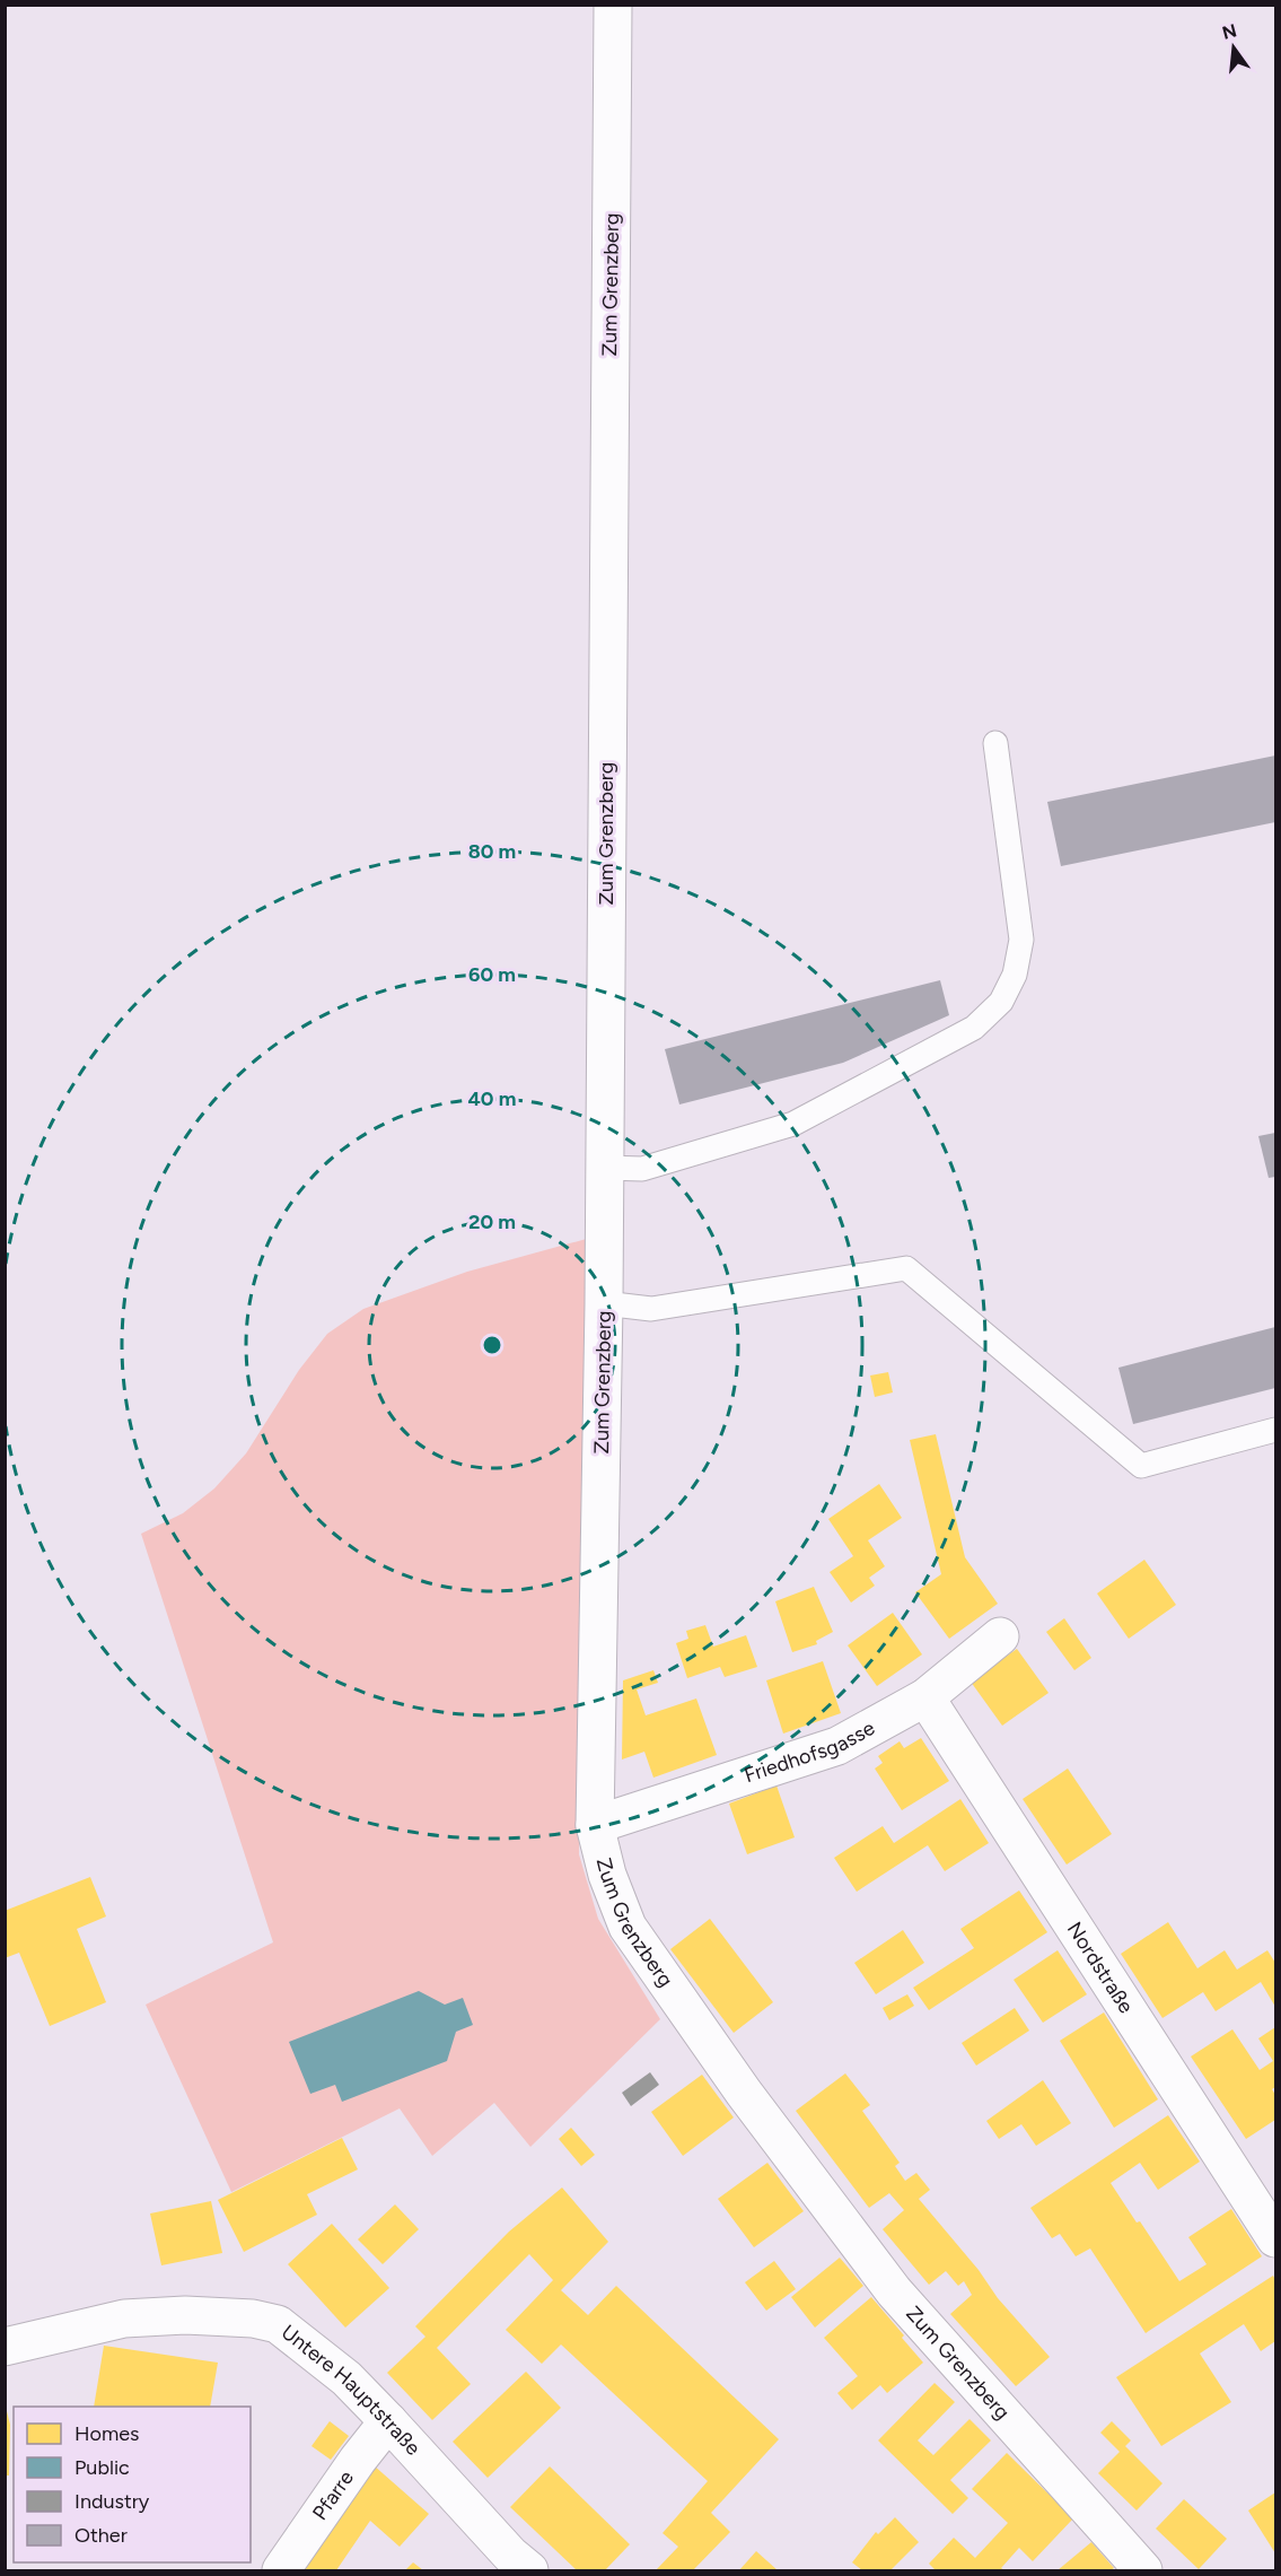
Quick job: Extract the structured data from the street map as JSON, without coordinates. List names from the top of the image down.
{
  "streets": {
    "street": [
      "Zum Grenzberg",
      "Friedhofsgasse",
      "Nordstraße",
      "Untere Hauptstraße",
      "Pfarre"
    ]
  },
  "crossings": [
    ["Zum Grenzberg", "Friedhofsgasse"],
    ["Friedhofsgasse", "Nordstraße"],
    ["Untere Hauptstraße", "Pfarre"]
  ],
  "legend": [
    "Homes",
    "Public",
    "Industry",
    "Other"
  ],
  "north": "top",
  "rings": [
    "80 m",
    "60 m",
    "40 m",
    "20 m"
  ]
}
